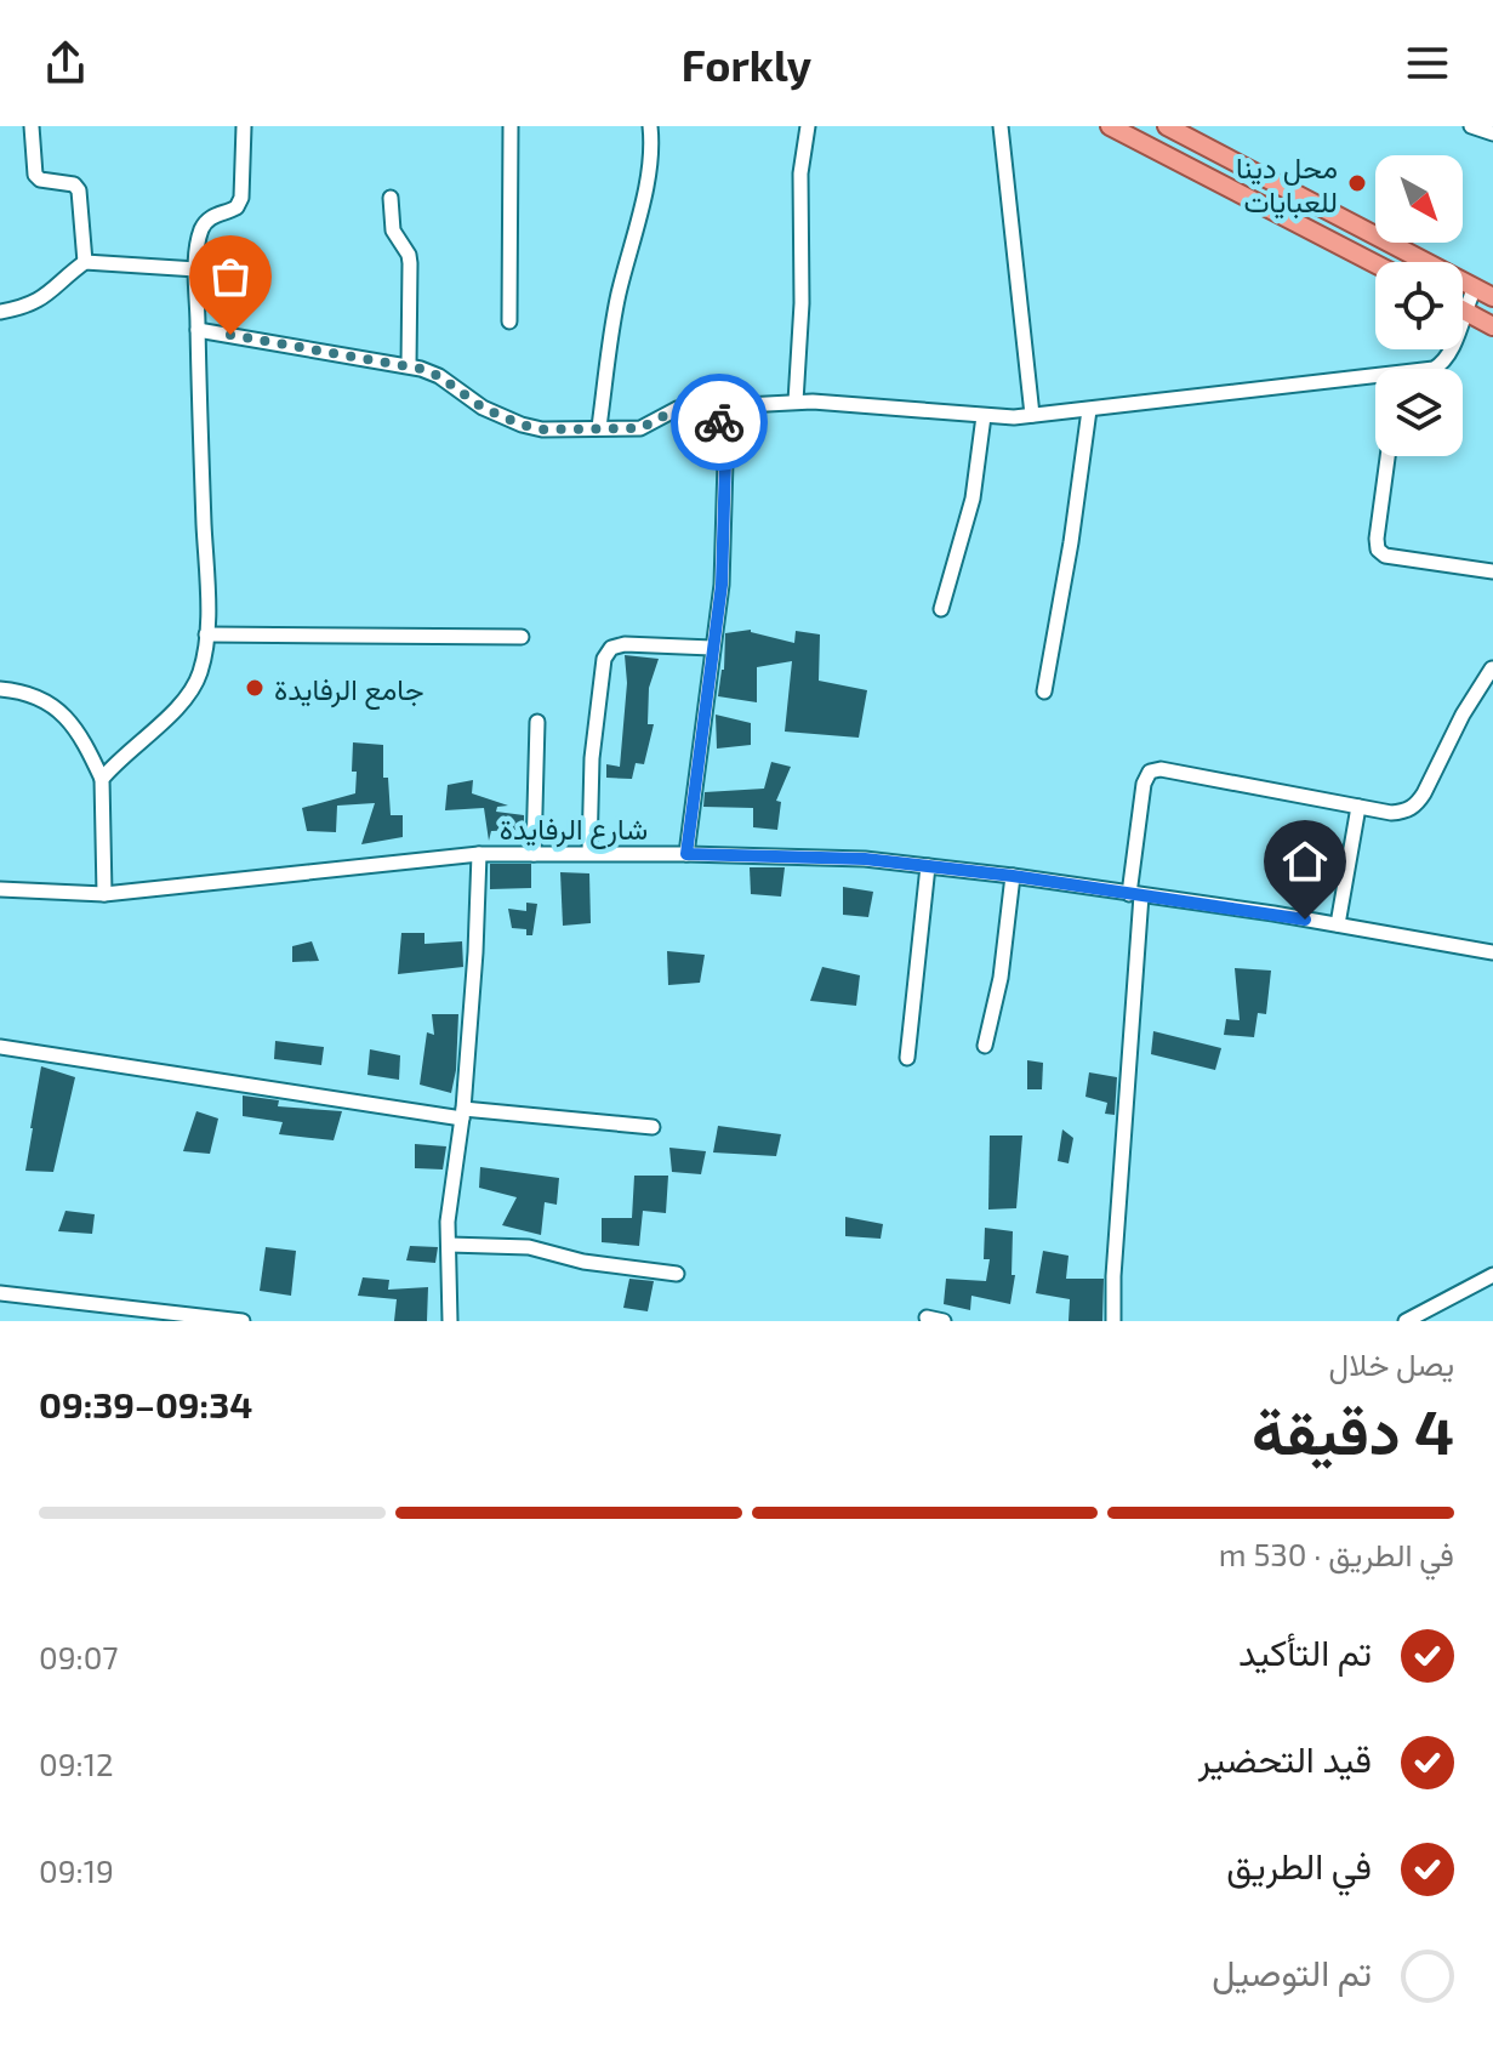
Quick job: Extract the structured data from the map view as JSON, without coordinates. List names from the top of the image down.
{
  "streets": {
    "street": ["شارع الرفايدة"]
  },
  "places": ["محل دينا للعبايات", "جامع الرفايدة"],
  "north": "bottom right",
  "page": {
    "header": "Forkly",
    "heading": ["4 دقيقة", "يصل خلال", "09:34–09:39"],
    "bar": "في الطريق · 530 m",
    "list": [
      ["تم التأكيد", "09:07"],
      ["قيد التحضير", "09:12"],
      ["في الطريق", "09:19"],
      "تم التوصيل"
    ]
  }
}
